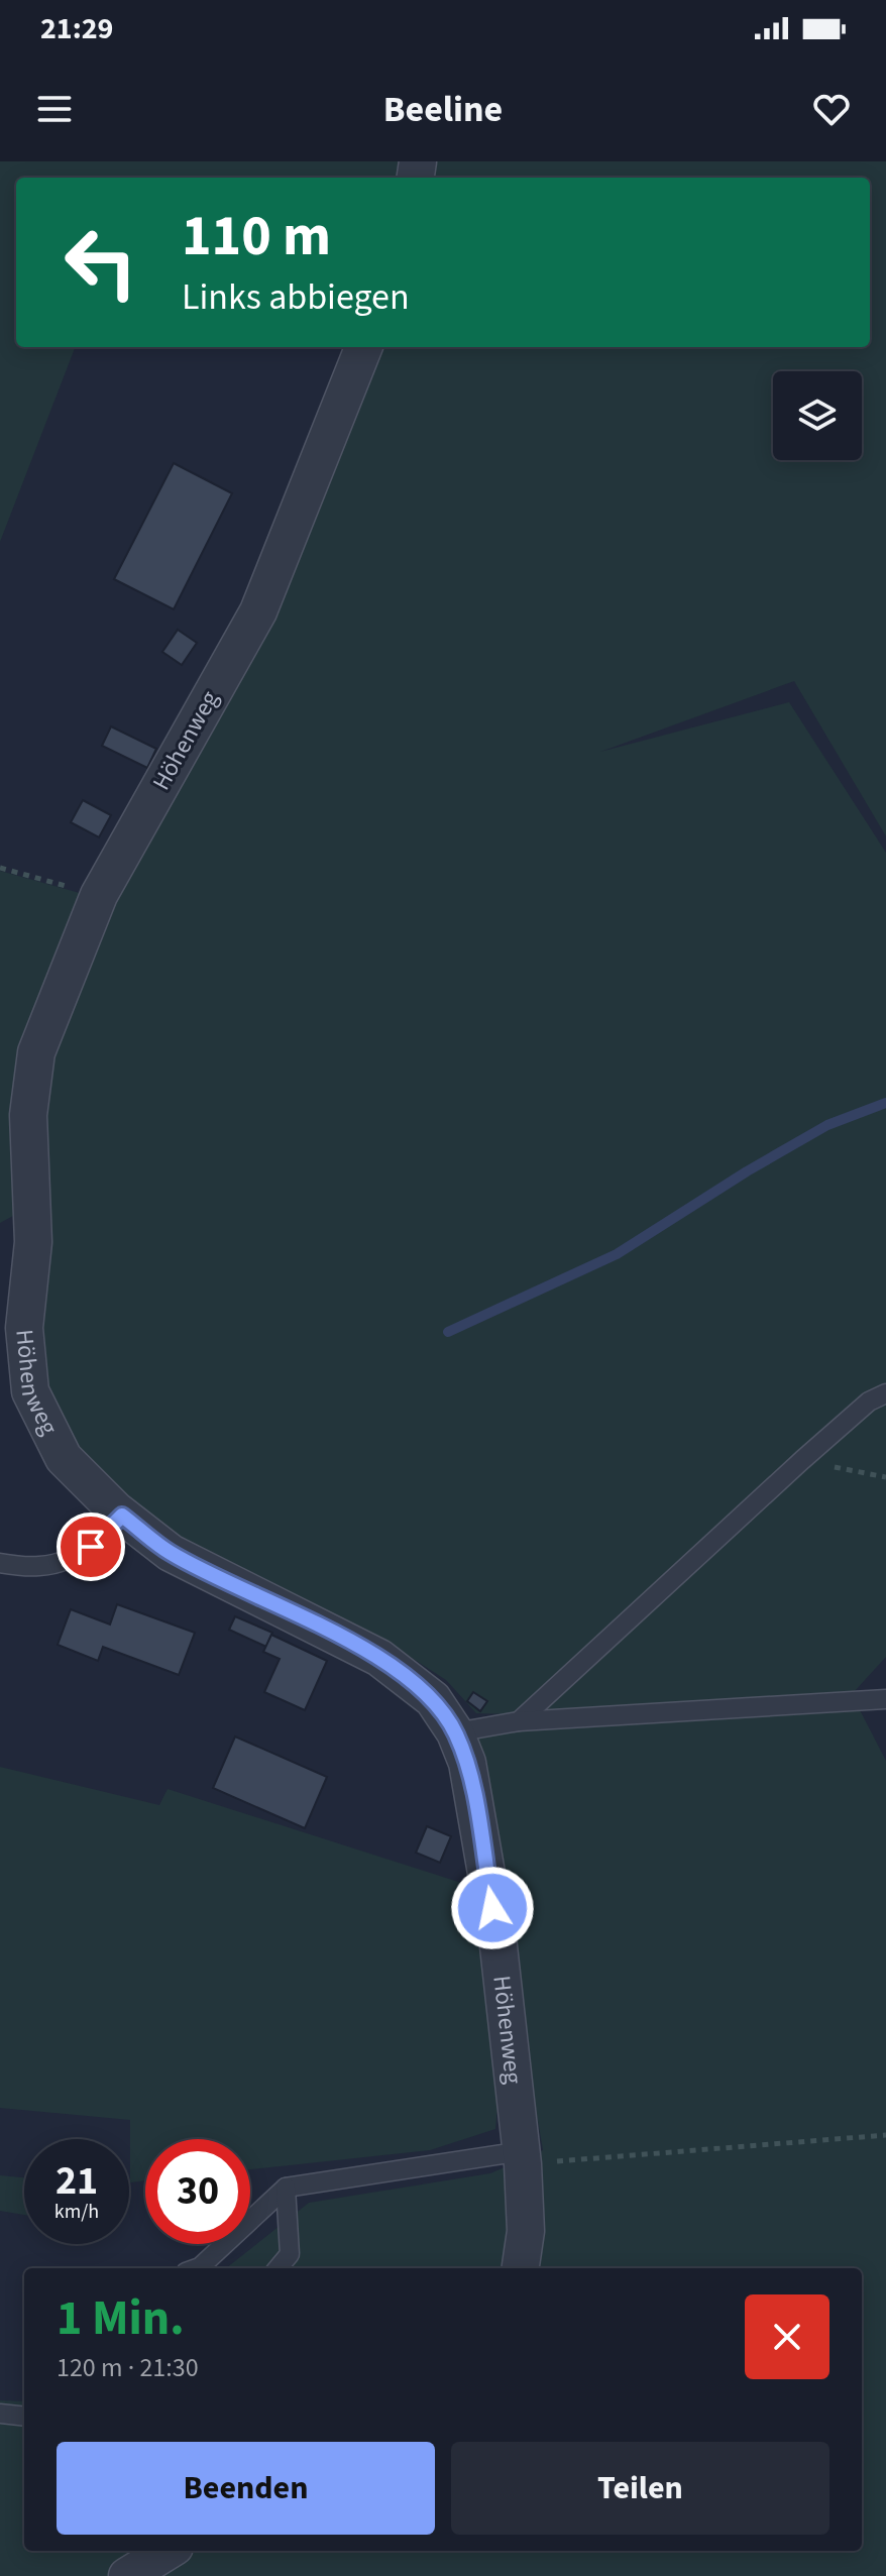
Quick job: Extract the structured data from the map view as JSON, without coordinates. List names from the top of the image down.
{
  "streets": {
    "street": ["Höhenweg"]
  },
  "page": {
    "status": "21:29",
    "header": "Beeline",
    "turn": ["110 m", "Links abbiegen"],
    "speed": "21 km/h",
    "limit": "30",
    "heading": ["1 Min.", "120 m · 21:30"],
    "buttons": ["Beenden", "Teilen"]
  }
}
